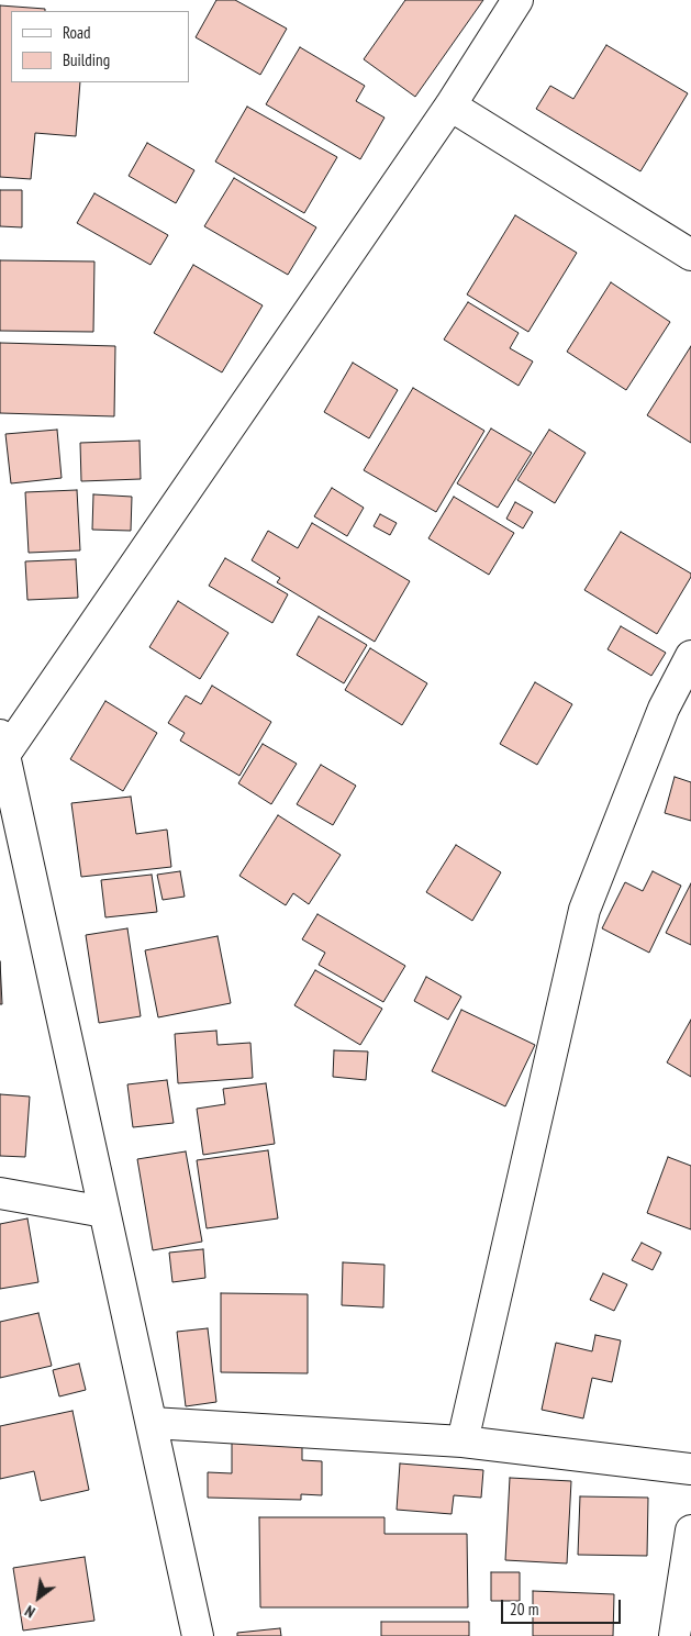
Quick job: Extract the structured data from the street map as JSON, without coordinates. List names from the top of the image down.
{
  "legend": ["Road", "Building"],
  "scale_bar": "20 m",
  "north": "bottom left"
}
